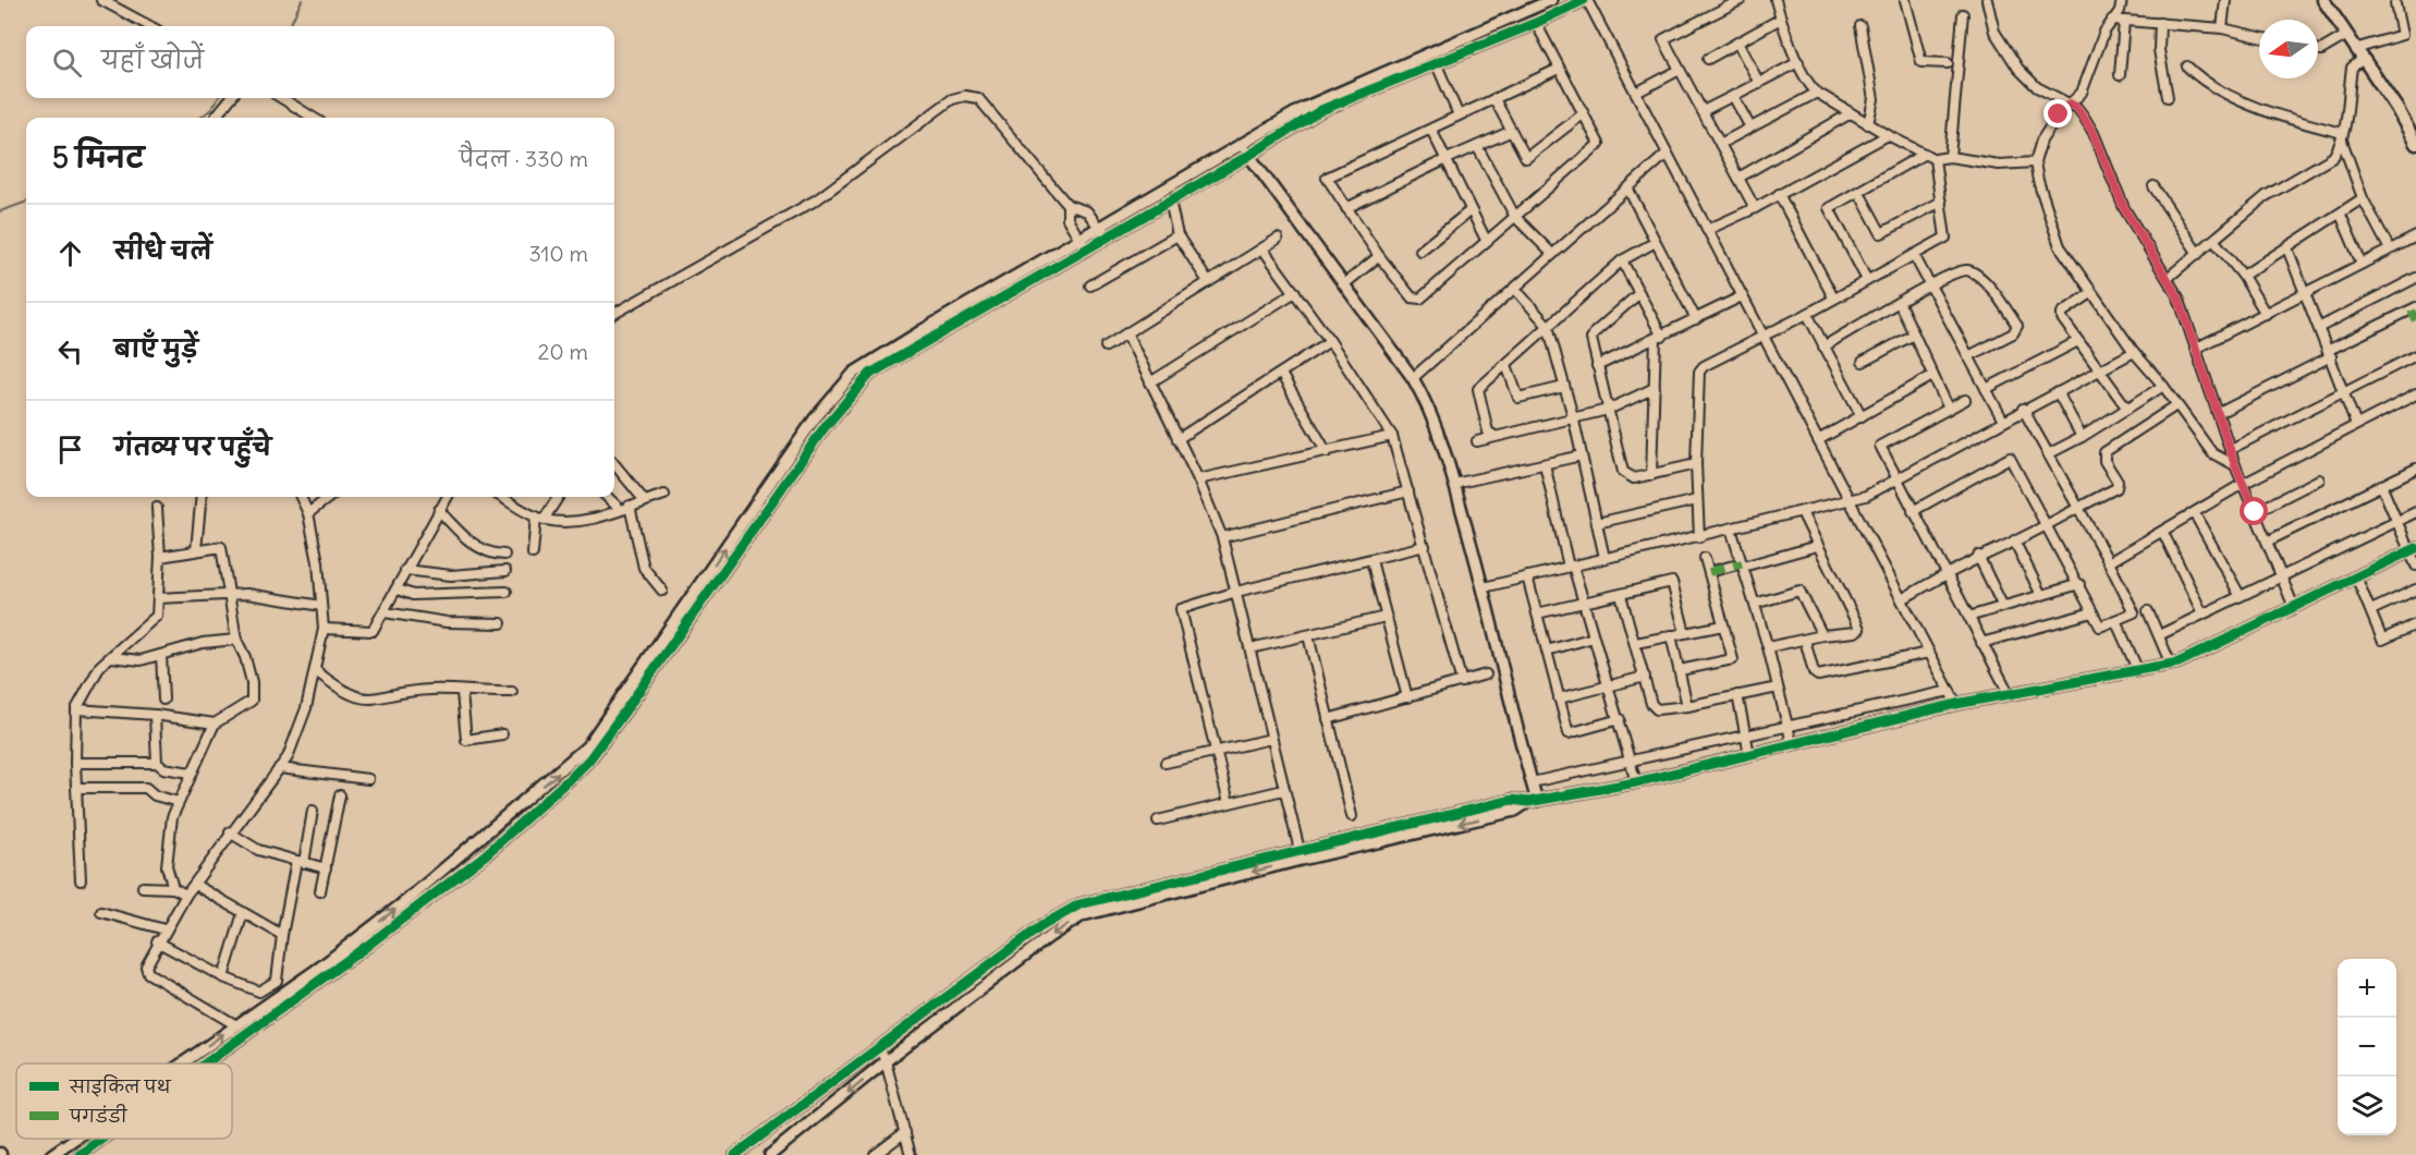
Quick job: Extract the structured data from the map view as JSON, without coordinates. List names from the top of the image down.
{
  "legend": ["साइकिल पथ", "पगडंडी"],
  "north": "left",
  "page": {
    "search": "यहाँ खोजें",
    "heading": ["5 मिनट", "पैदल · 330 m"],
    "list": [
      ["सीधे चलें", "310 m"],
      ["बाएँ मुड़ें", "20 m"],
      "गंतव्य पर पहुँचे"
    ],
    "map_buttons": ["+", "−"]
  }
}
